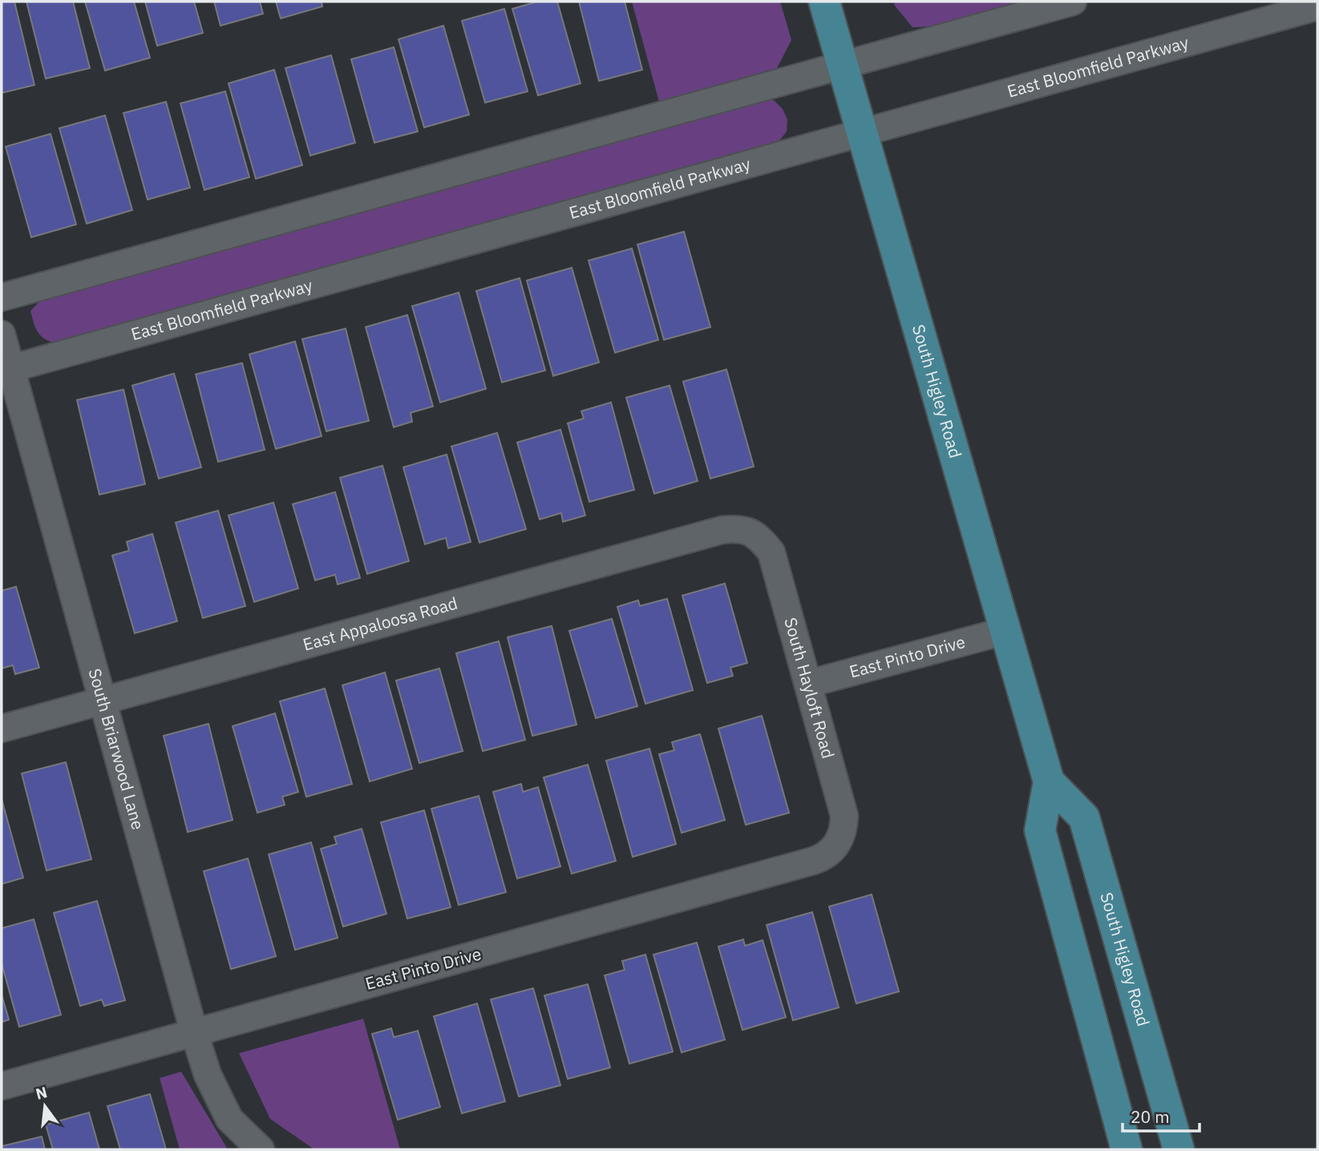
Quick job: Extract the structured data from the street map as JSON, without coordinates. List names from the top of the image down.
{
  "streets": {
    "main road": ["South Higley Road"],
    "street": [
      "East Bloomfield Parkway",
      "East Appaloosa Road",
      "East Pinto Drive",
      "South Hayloft Road",
      "South Briarwood Lane"
    ]
  },
  "crossings": [
    ["East Bloomfield Parkway", "South Higley Road"],
    ["East Bloomfield Parkway", "South Briarwood Lane"],
    ["South Higley Road", "East Pinto Drive"],
    ["East Appaloosa Road", "South Hayloft Road"],
    ["East Appaloosa Road", "South Briarwood Lane"],
    ["East Pinto Drive", "South Hayloft Road"],
    ["East Pinto Drive", "South Briarwood Lane"]
  ],
  "scale_bar": "20 m",
  "north": "top"
}
